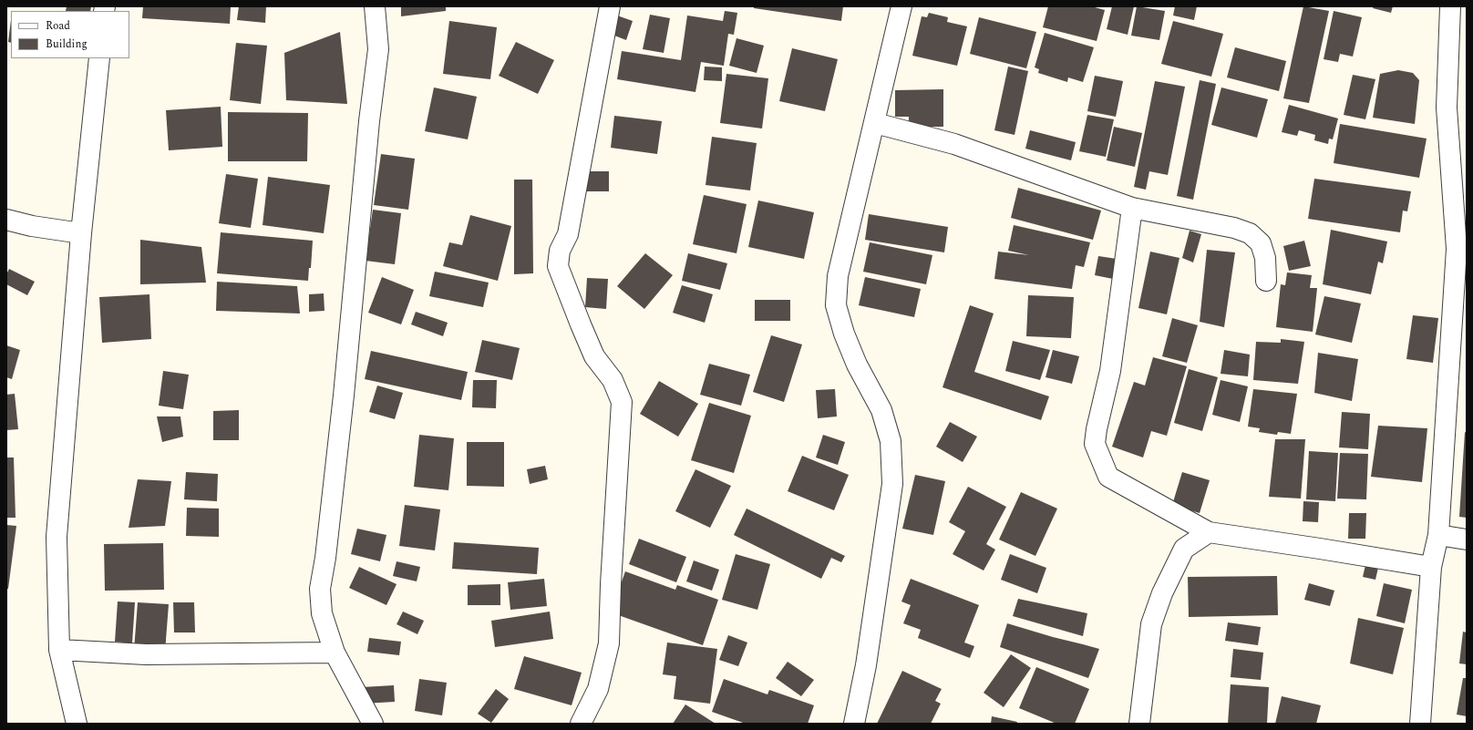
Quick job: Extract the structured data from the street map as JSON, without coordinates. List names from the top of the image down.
{
  "legend": ["Road", "Building"]
}
